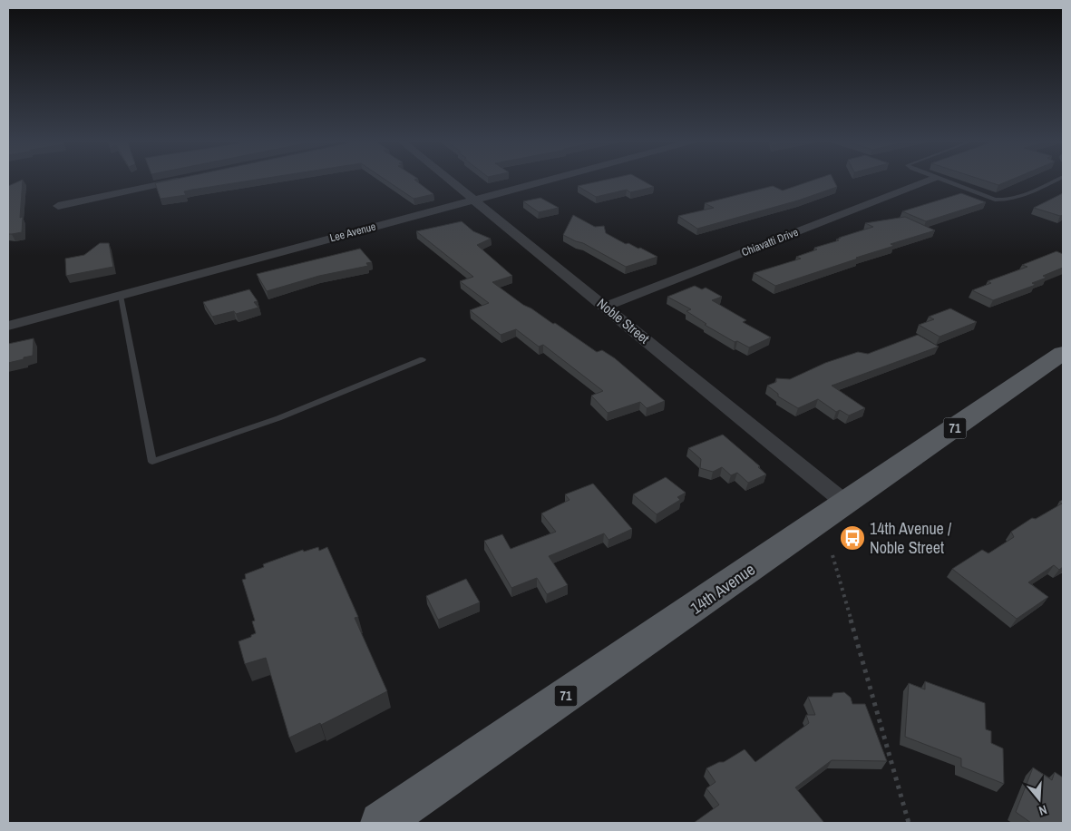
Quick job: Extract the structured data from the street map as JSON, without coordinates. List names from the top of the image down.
{
  "streets": {
    "main road": ["71", "14th Avenue"],
    "street": ["Lee Avenue", "Chiavatti Drive", "Noble Street"]
  },
  "crossings": [
    ["Lee Avenue", "Noble Street"],
    ["Chiavatti Drive", "Noble Street"],
    ["Noble Street", "14th Avenue"]
  ],
  "places": {
    "bus stop": ["14th Avenue / Noble Street"]
  },
  "north": "bottom"
}
